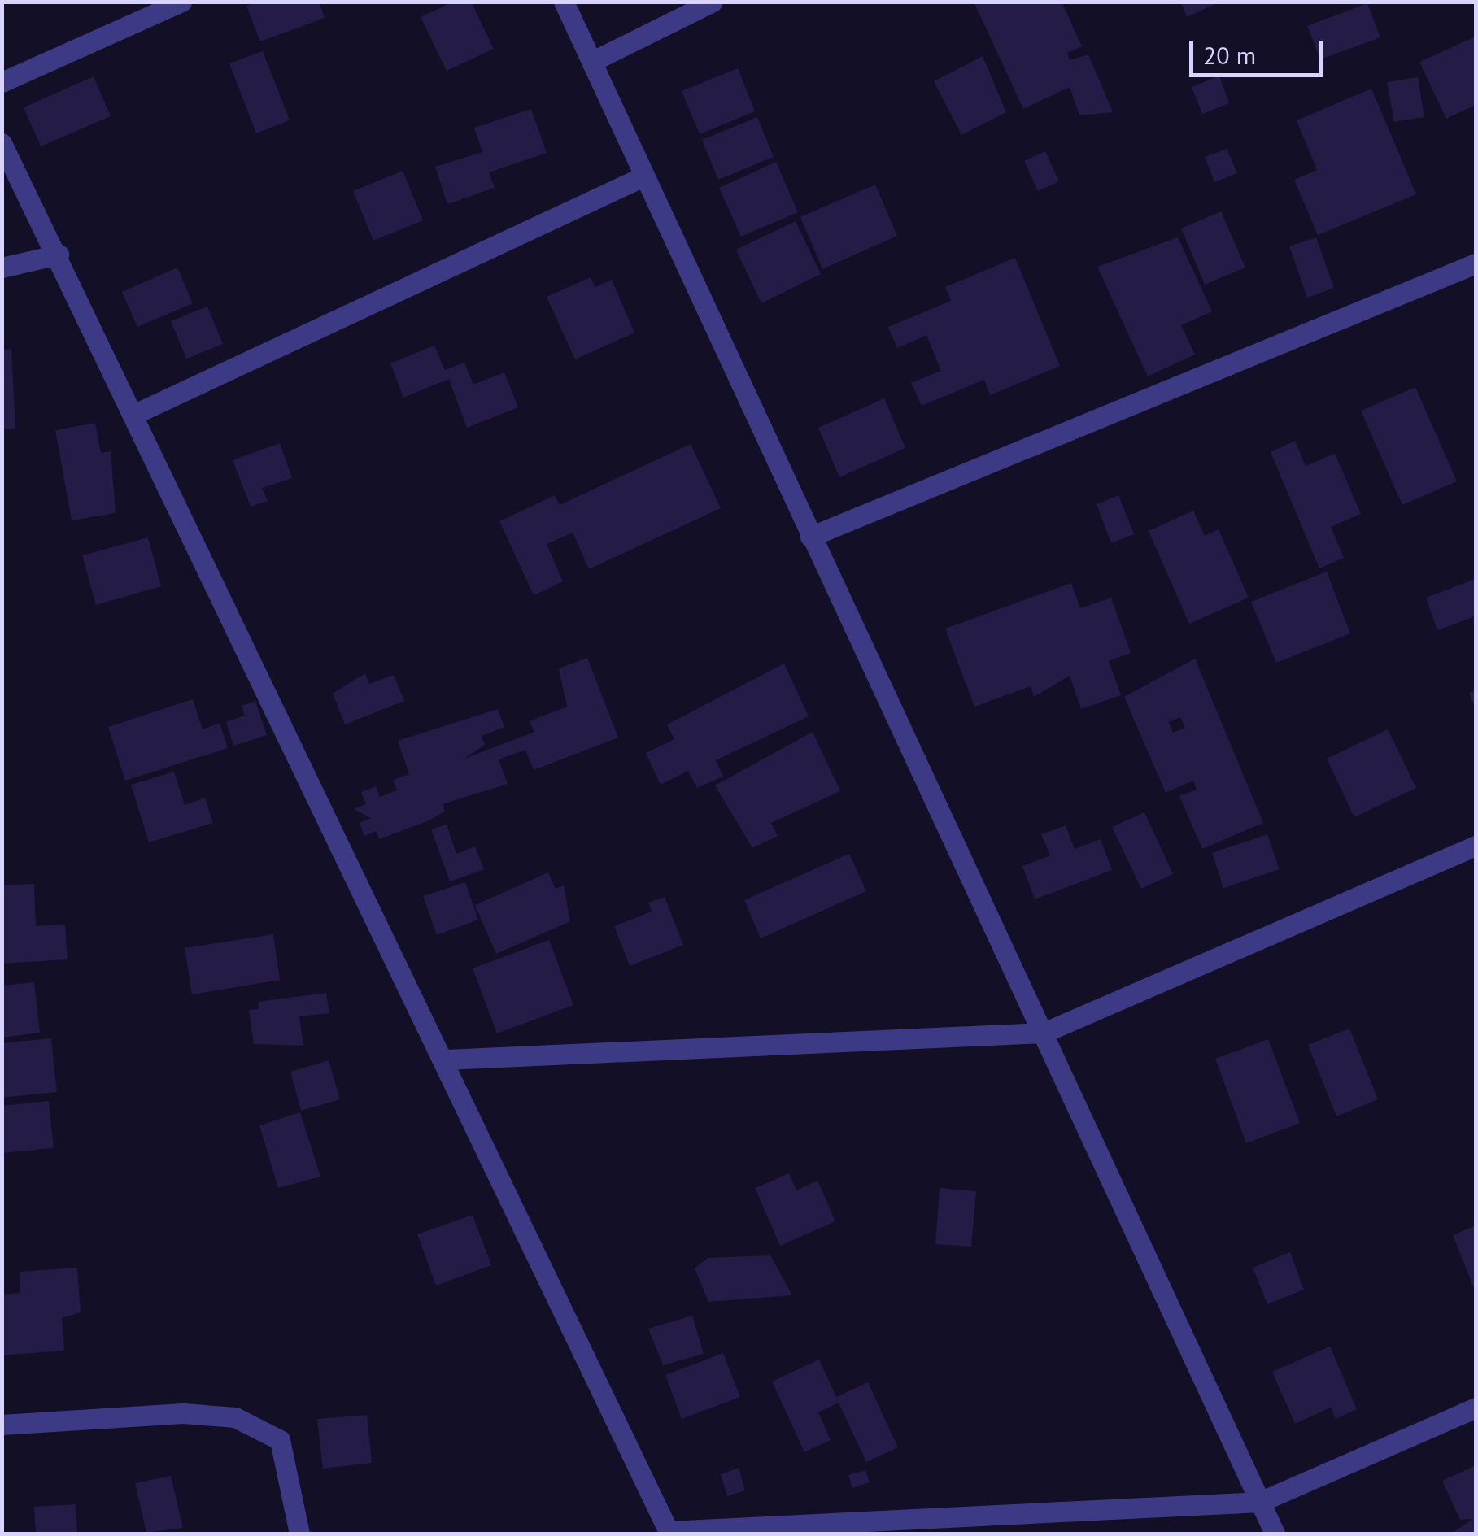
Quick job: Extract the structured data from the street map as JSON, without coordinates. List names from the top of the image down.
{
  "scale_bar": "20 m"
}
